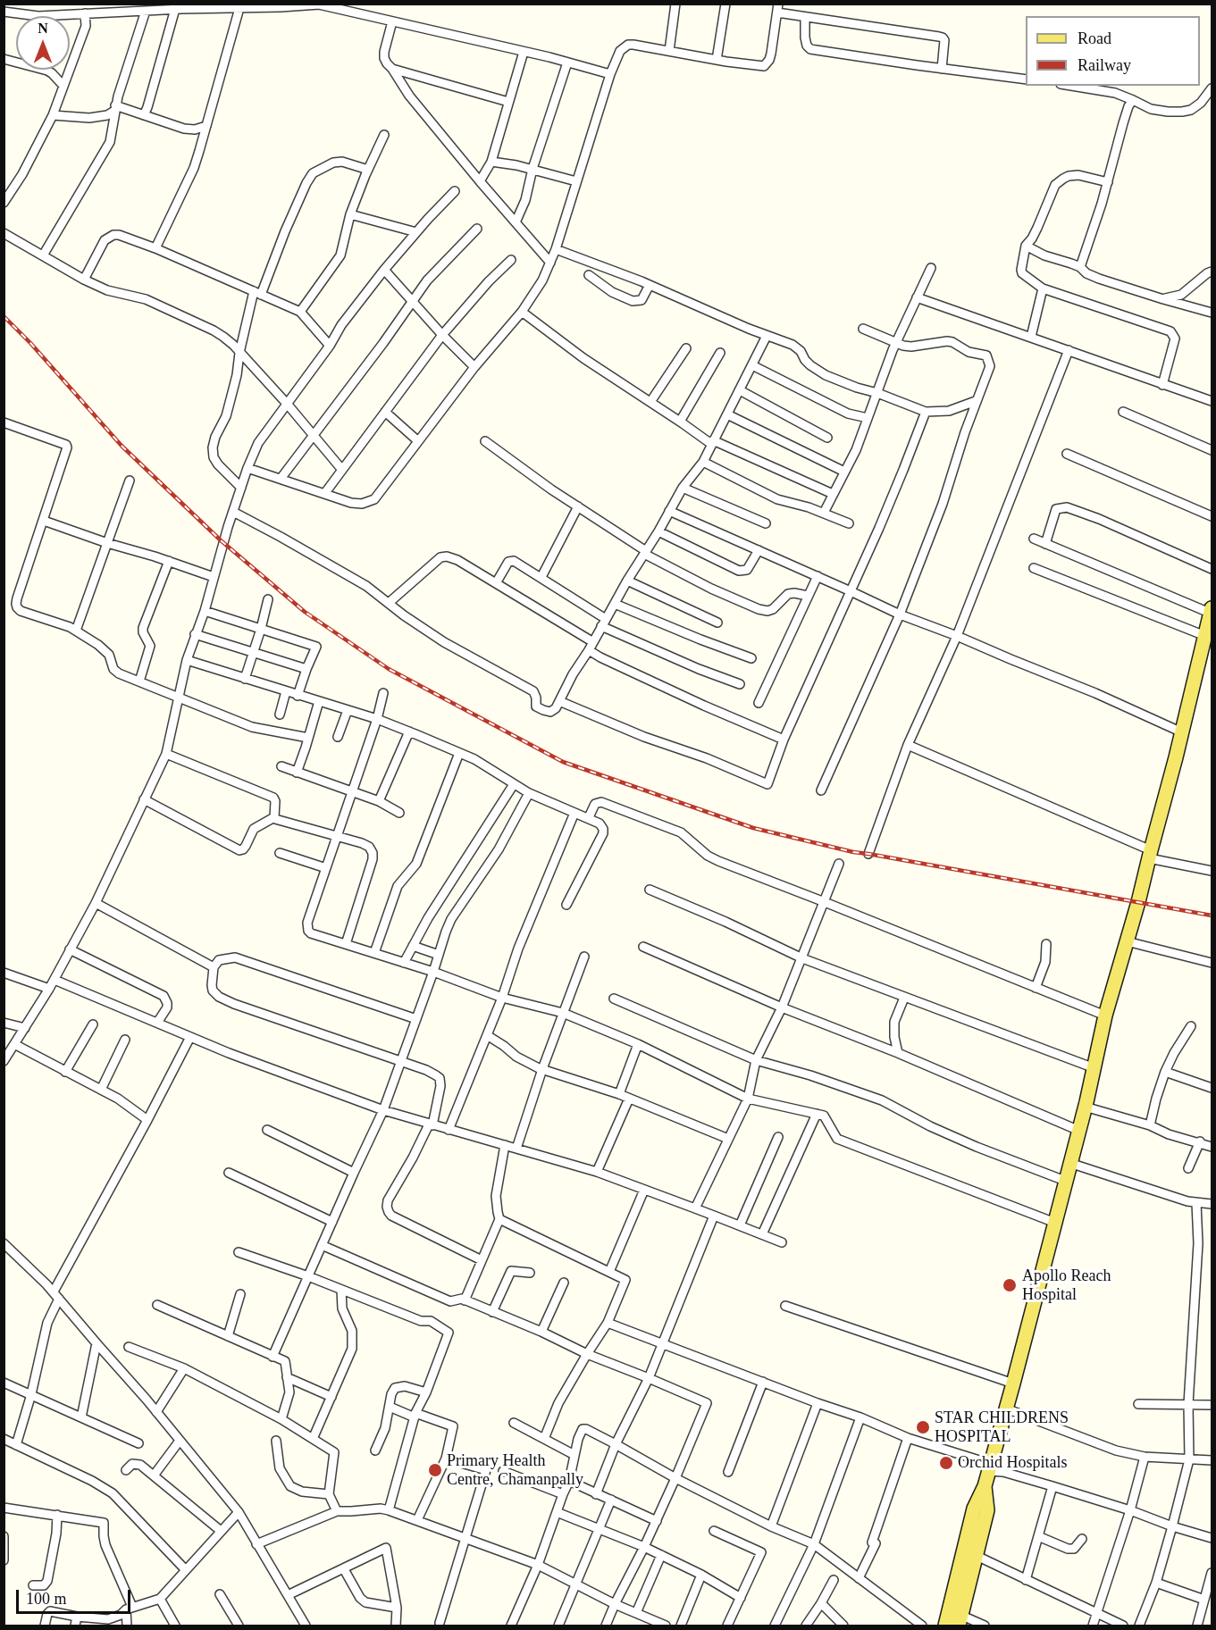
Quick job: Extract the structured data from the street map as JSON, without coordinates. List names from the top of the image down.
{
  "places": [
    "Apollo Reach Hospital",
    "STAR CHILDRENS HOSPITAL",
    "Orchid Hospitals",
    "Primary Health Centre, Chamanpally"
  ],
  "legend": ["Road", "Railway"],
  "scale_bar": "100 m",
  "north": "top"
}
